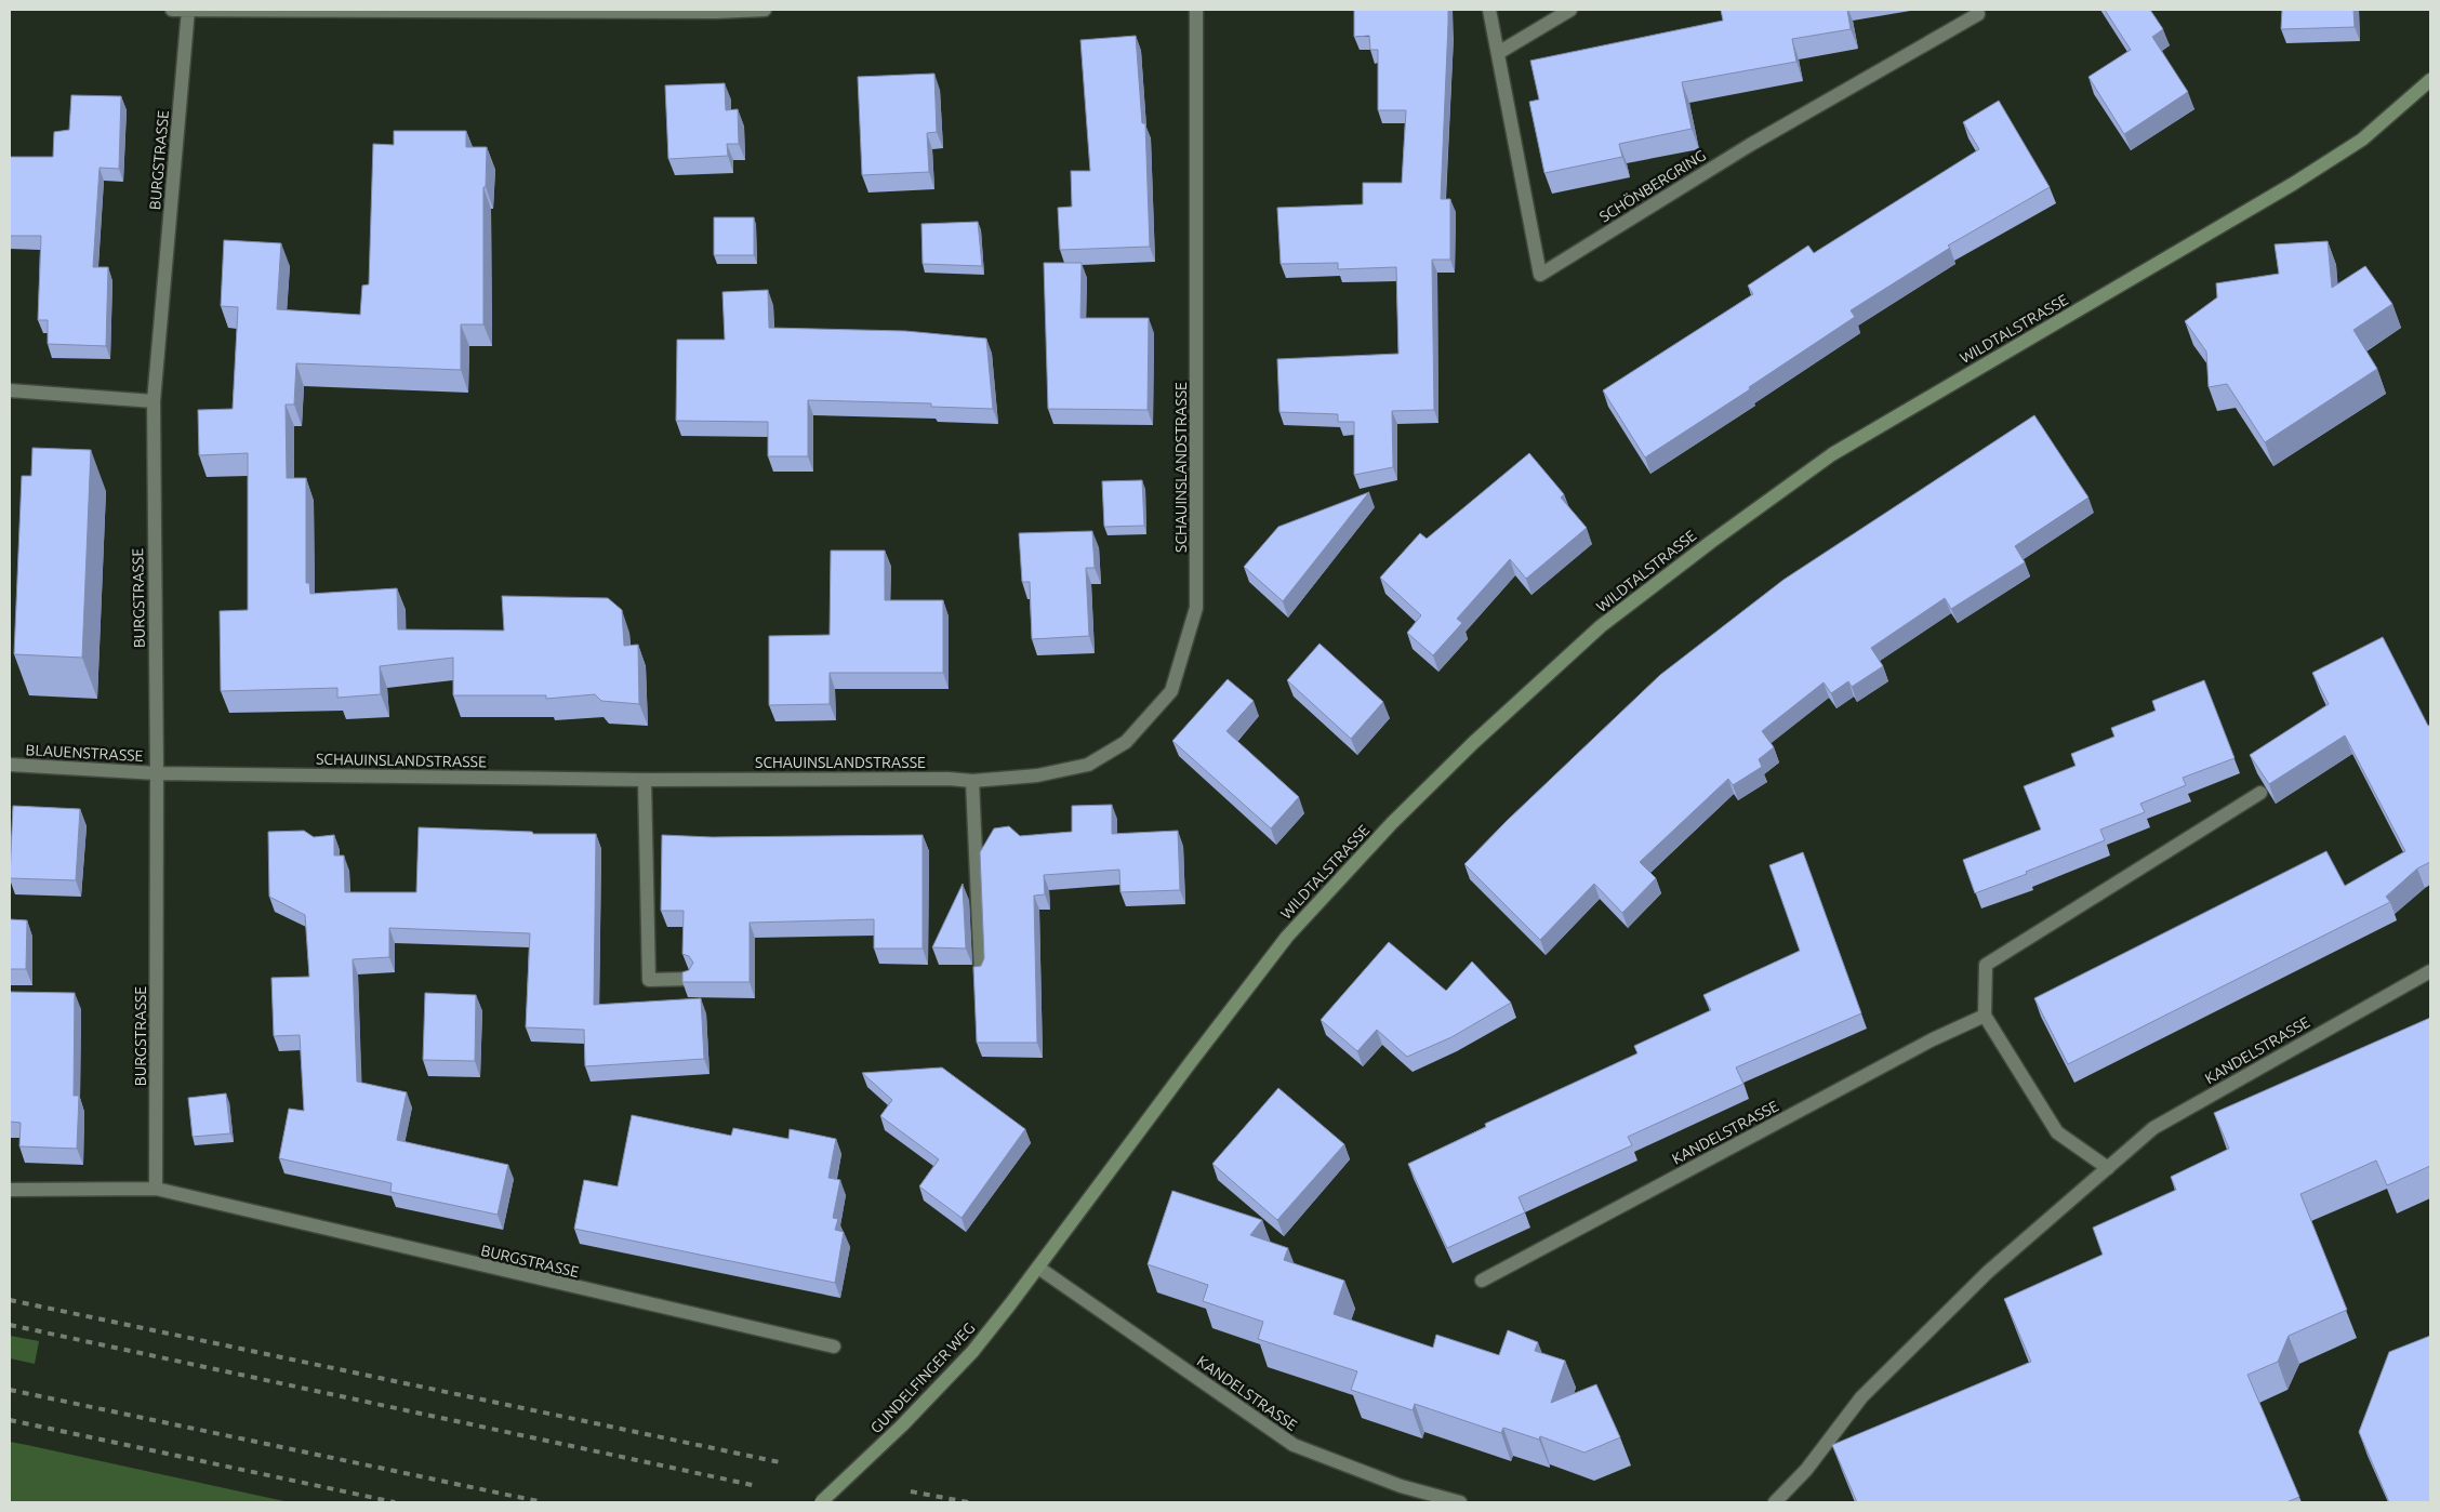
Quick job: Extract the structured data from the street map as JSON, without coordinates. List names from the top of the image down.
{
  "streets": {
    "street": [
      "BURGSTRASSE",
      "SCHÖNBERGRING",
      "WILDTALSTRASSE",
      "SCHAUINSLANDSTRASSE",
      "BLAUENSTRASSE",
      "KANDELSTRASSE",
      "GUNDELFINGER WEG"
    ]
  },
  "crossings": [
    ["BURGSTRASSE", "SCHAUINSLANDSTRASSE"],
    ["BURGSTRASSE", "BLAUENSTRASSE"],
    ["WILDTALSTRASSE", "KANDELSTRASSE"],
    ["WILDTALSTRASSE", "GUNDELFINGER WEG"],
    ["SCHAUINSLANDSTRASSE", "BLAUENSTRASSE"],
    ["KANDELSTRASSE", "GUNDELFINGER WEG"]
  ]
}
